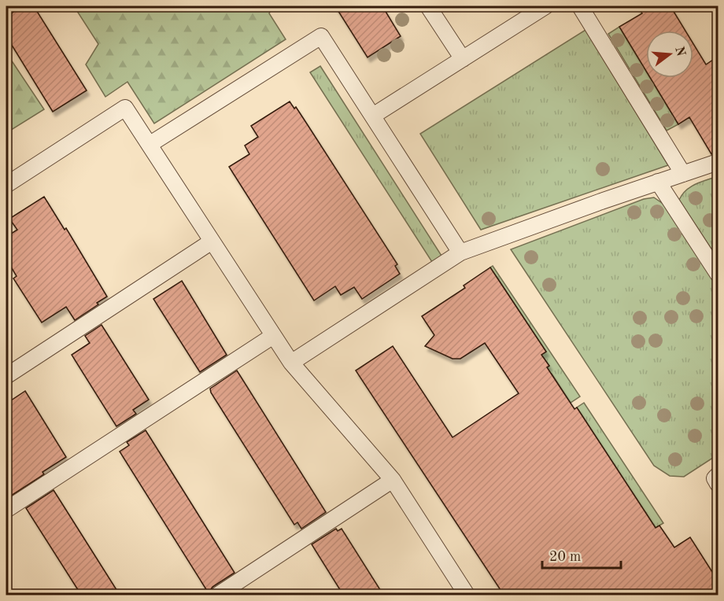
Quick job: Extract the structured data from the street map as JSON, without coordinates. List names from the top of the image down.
{
  "scale_bar": "20 m",
  "north": "right"
}
